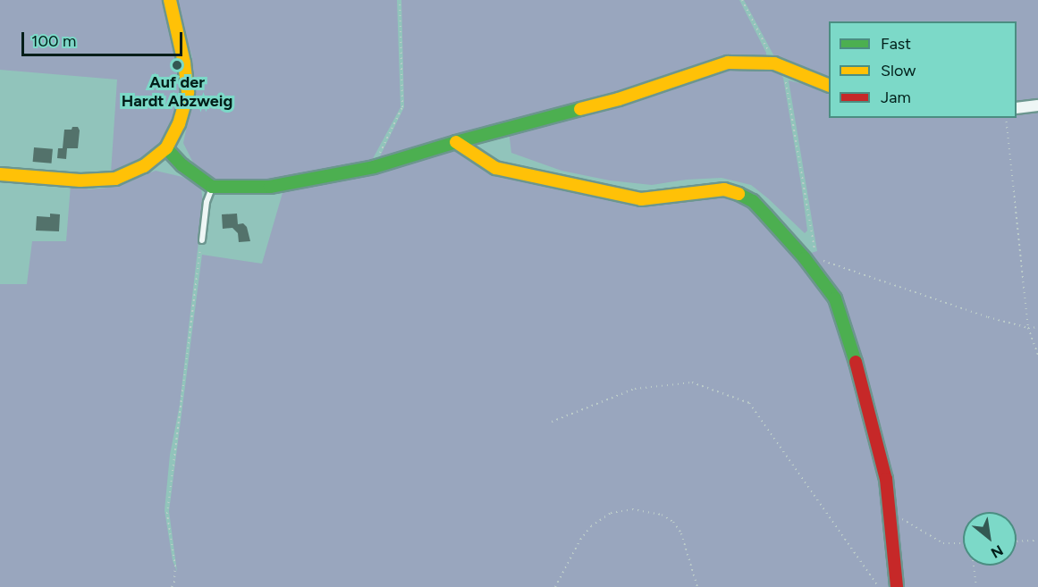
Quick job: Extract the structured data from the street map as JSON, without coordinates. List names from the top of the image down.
{
  "places": ["Auf der Hardt Abzweig"],
  "legend": ["Fast", "Slow", "Jam"],
  "scale_bar": "100 m",
  "north": "bottom right"
}
